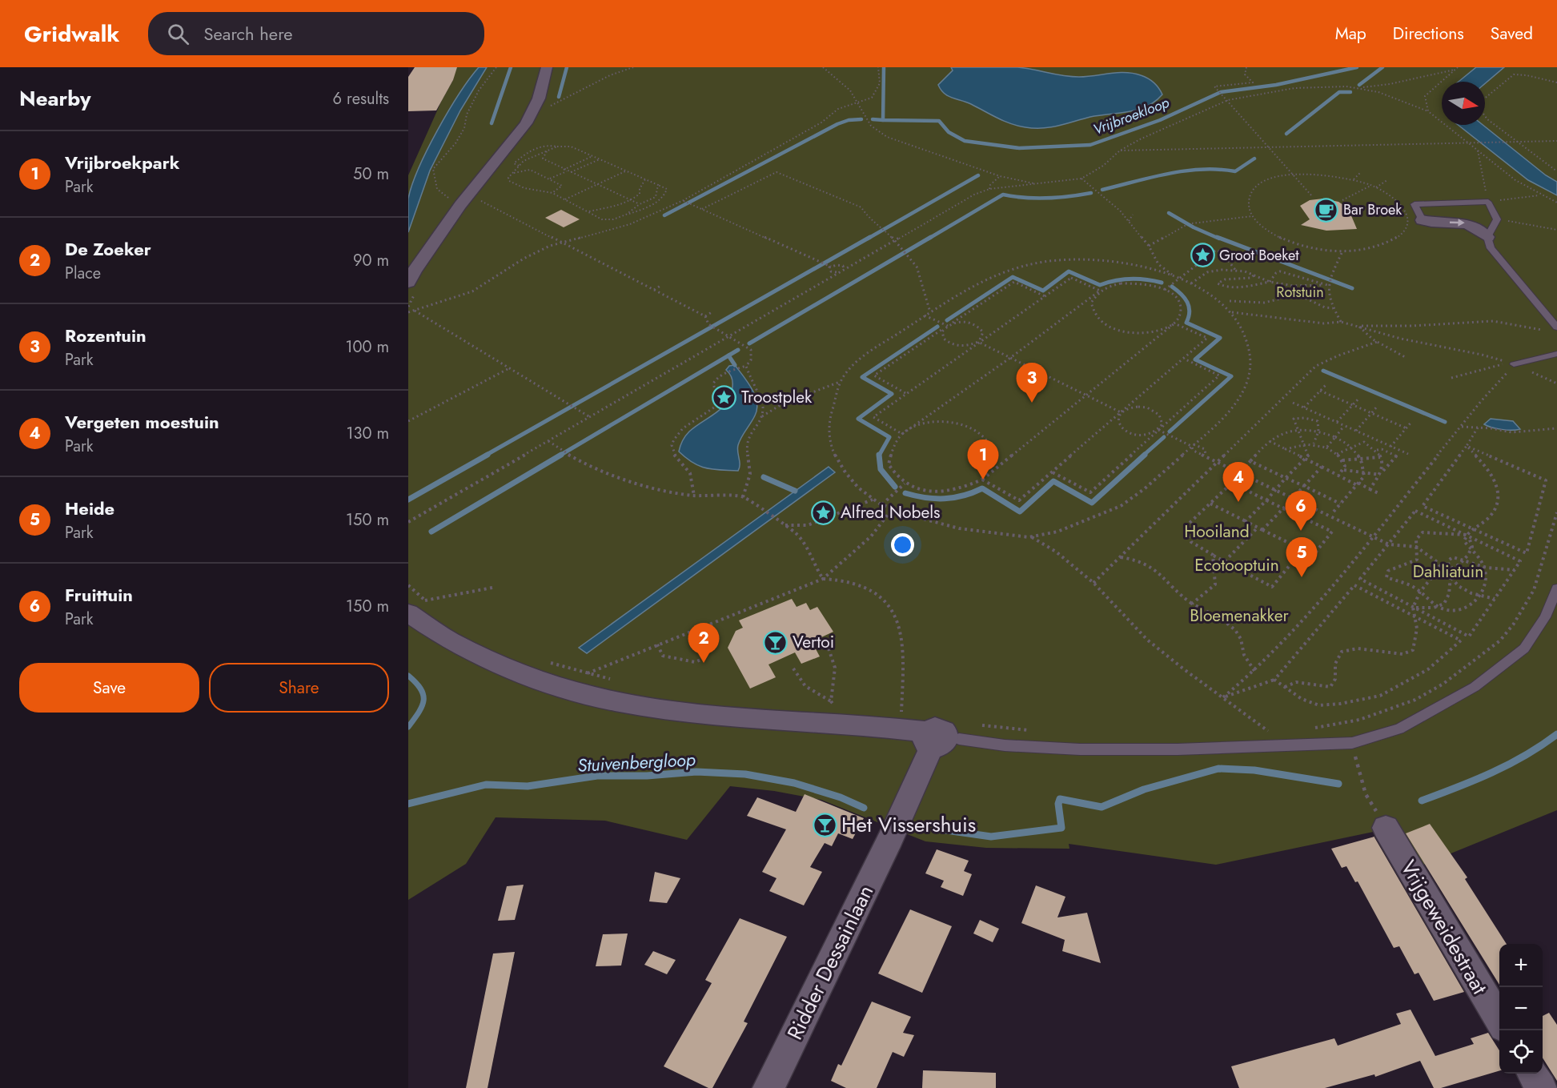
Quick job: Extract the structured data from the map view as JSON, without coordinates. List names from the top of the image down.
{
  "streets": {
    "street": ["Vrijgeweidestraat", "Ridder Dessainlaan"]
  },
  "water": ["Vrijbroekloop", "Stuivenbergloop"],
  "parks": [
    "Rotstuin",
    "Hooiland",
    "Ecotooptuin",
    "Dahliatuin",
    "Bloemenakker"
  ],
  "places": {
    "cafe": ["Bar Broek"],
    "place": ["Groot Boeket", "Troostplek", "Alfred Nobels"],
    "bar": ["Vertoi", "Het Vissershuis"]
  },
  "north": "right",
  "page": {
    "header": "Gridwalk",
    "search": "Search here",
    "nav": ["Map", "Directions", "Saved"],
    "heading": ["Nearby", "6 results"],
    "list": [
      {
        "mark": "1",
        "name": "Vrijbroekpark",
        "note": "Park",
        "value": "50 m"
      },
      {
        "mark": "2",
        "name": "De Zoeker",
        "note": "Place",
        "value": "90 m"
      },
      {
        "mark": "3",
        "name": "Rozentuin",
        "note": "Park",
        "value": "100 m"
      },
      {
        "mark": "4",
        "name": "Vergeten moestuin",
        "note": "Park",
        "value": "130 m"
      },
      {
        "mark": "5",
        "name": "Heide",
        "note": "Park",
        "value": "150 m"
      },
      {
        "mark": "6",
        "name": "Fruittuin",
        "note": "Park",
        "value": "150 m"
      }
    ],
    "pins": [
      "3",
      "1",
      "4",
      "6",
      "5",
      "2"
    ],
    "buttons": ["Save", "Share"],
    "map_buttons": ["+", "−"]
  }
}
